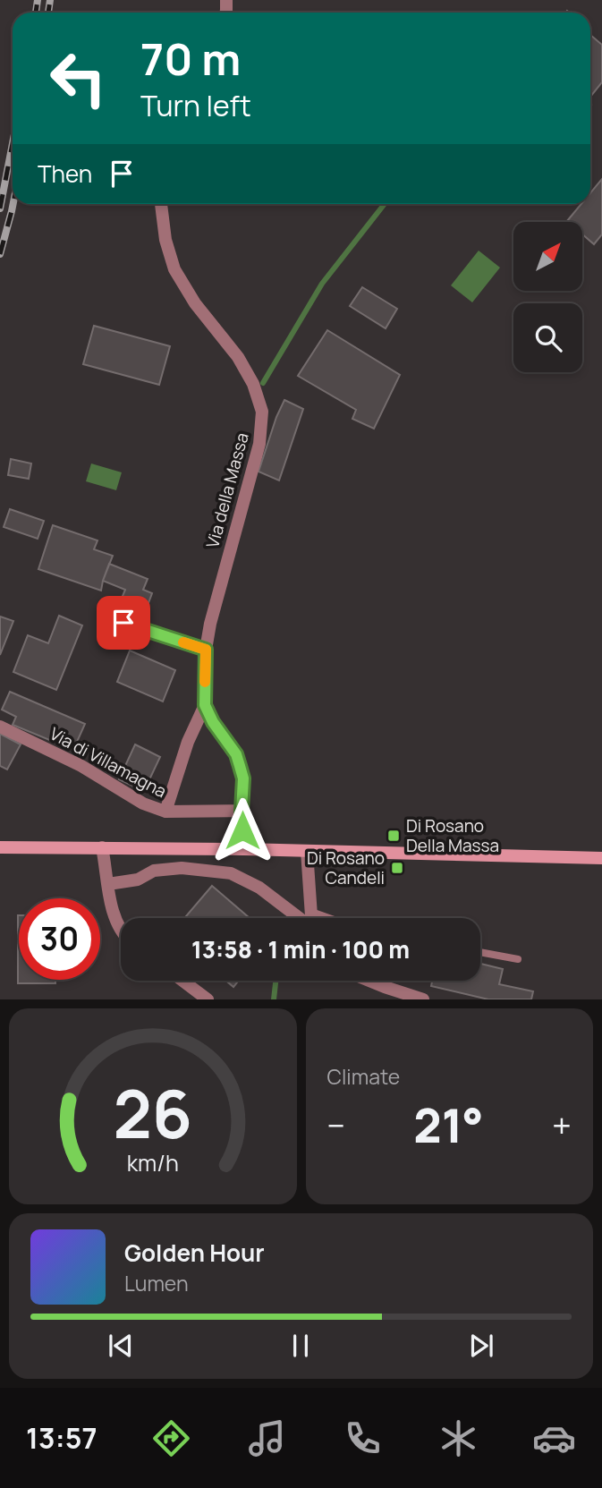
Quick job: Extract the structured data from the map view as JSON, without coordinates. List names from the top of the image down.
{
  "streets": {
    "street": ["Via della Massa", "Via di Villamagna"]
  },
  "crossings": [
    ["Via della Massa", "Via di Villamagna"]
  ],
  "places": {
    "transit": ["Di Rosano Della Massa", "Di Rosano Candeli"]
  },
  "north": "top right",
  "page": {
    "turn": ["70 m", "Turn left"],
    "then": "Then",
    "limit": "30",
    "trip": "13:58 · 1 min · 100 m",
    "tile": "Climate",
    "heat": ["−", "21°", "+"],
    "song": ["Golden Hour", "Lumen"],
    "tabs": "13:57",
    "gauge": ["26", "km/h"]
  }
}
